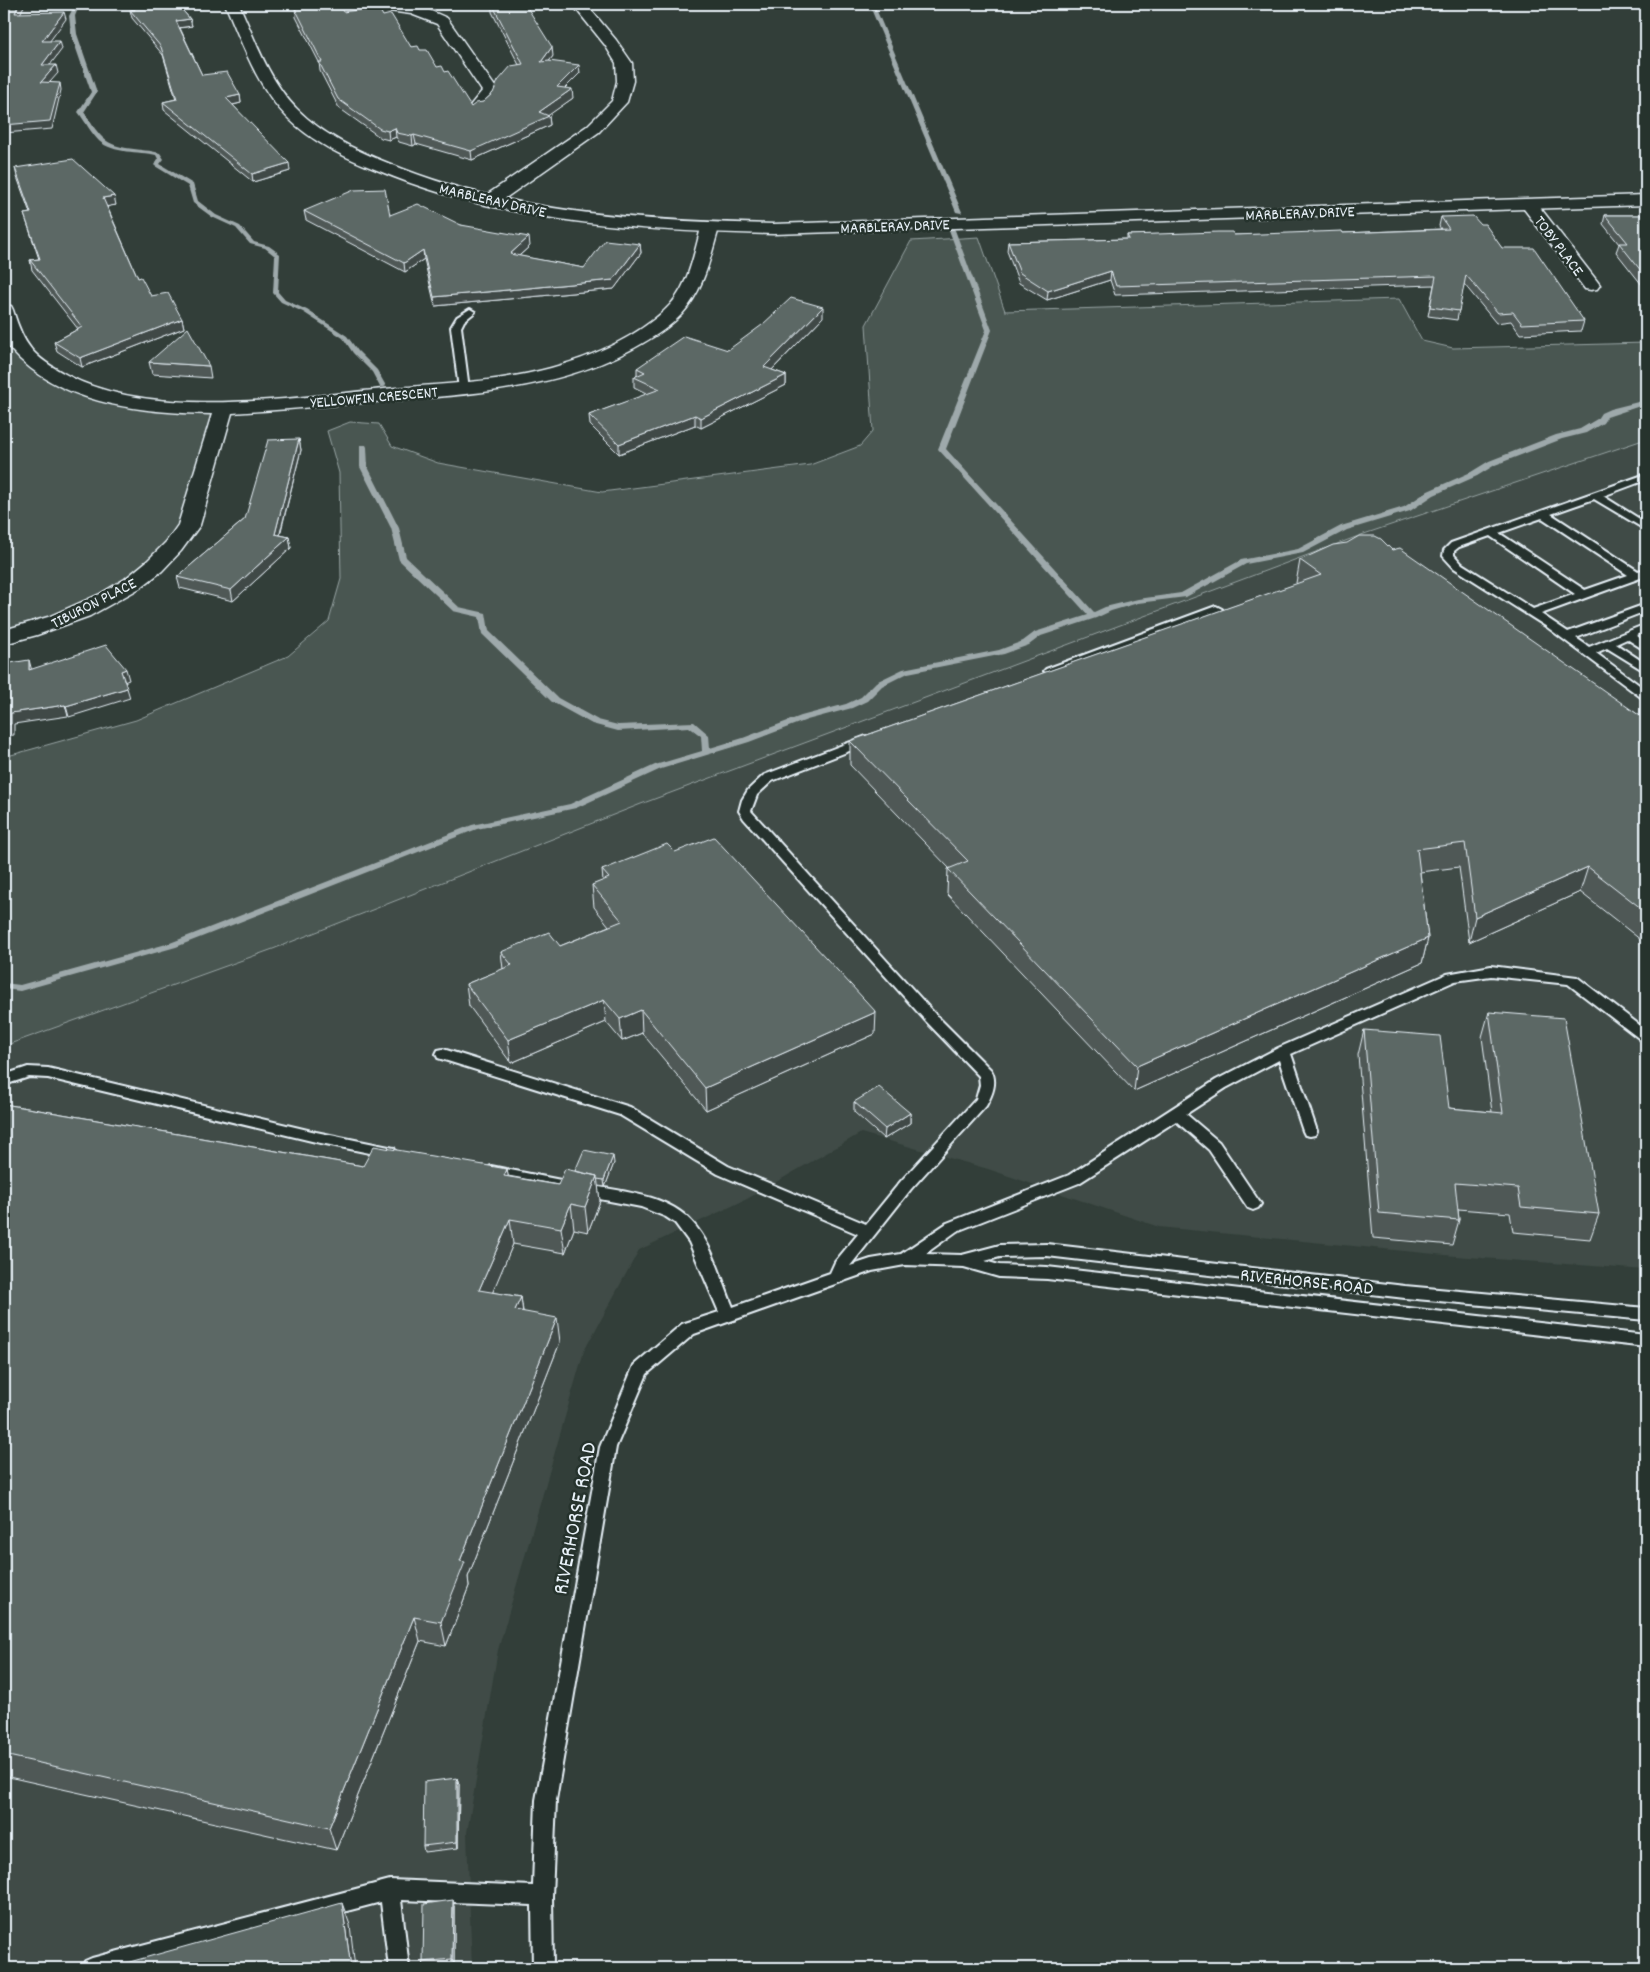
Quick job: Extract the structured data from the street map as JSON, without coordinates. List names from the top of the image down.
{
  "streets": {
    "street": [
      "MARBLERAY DRIVE",
      "TOBY PLACE",
      "YELLOWFIN CRESCENT",
      "TIBURON PLACE"
    ],
    "lane": ["RIVERHORSE ROAD"]
  },
  "crossings": [
    ["MARBLERAY DRIVE", "TOBY PLACE"],
    ["MARBLERAY DRIVE", "YELLOWFIN CRESCENT"],
    ["YELLOWFIN CRESCENT", "TIBURON PLACE"]
  ]
}
